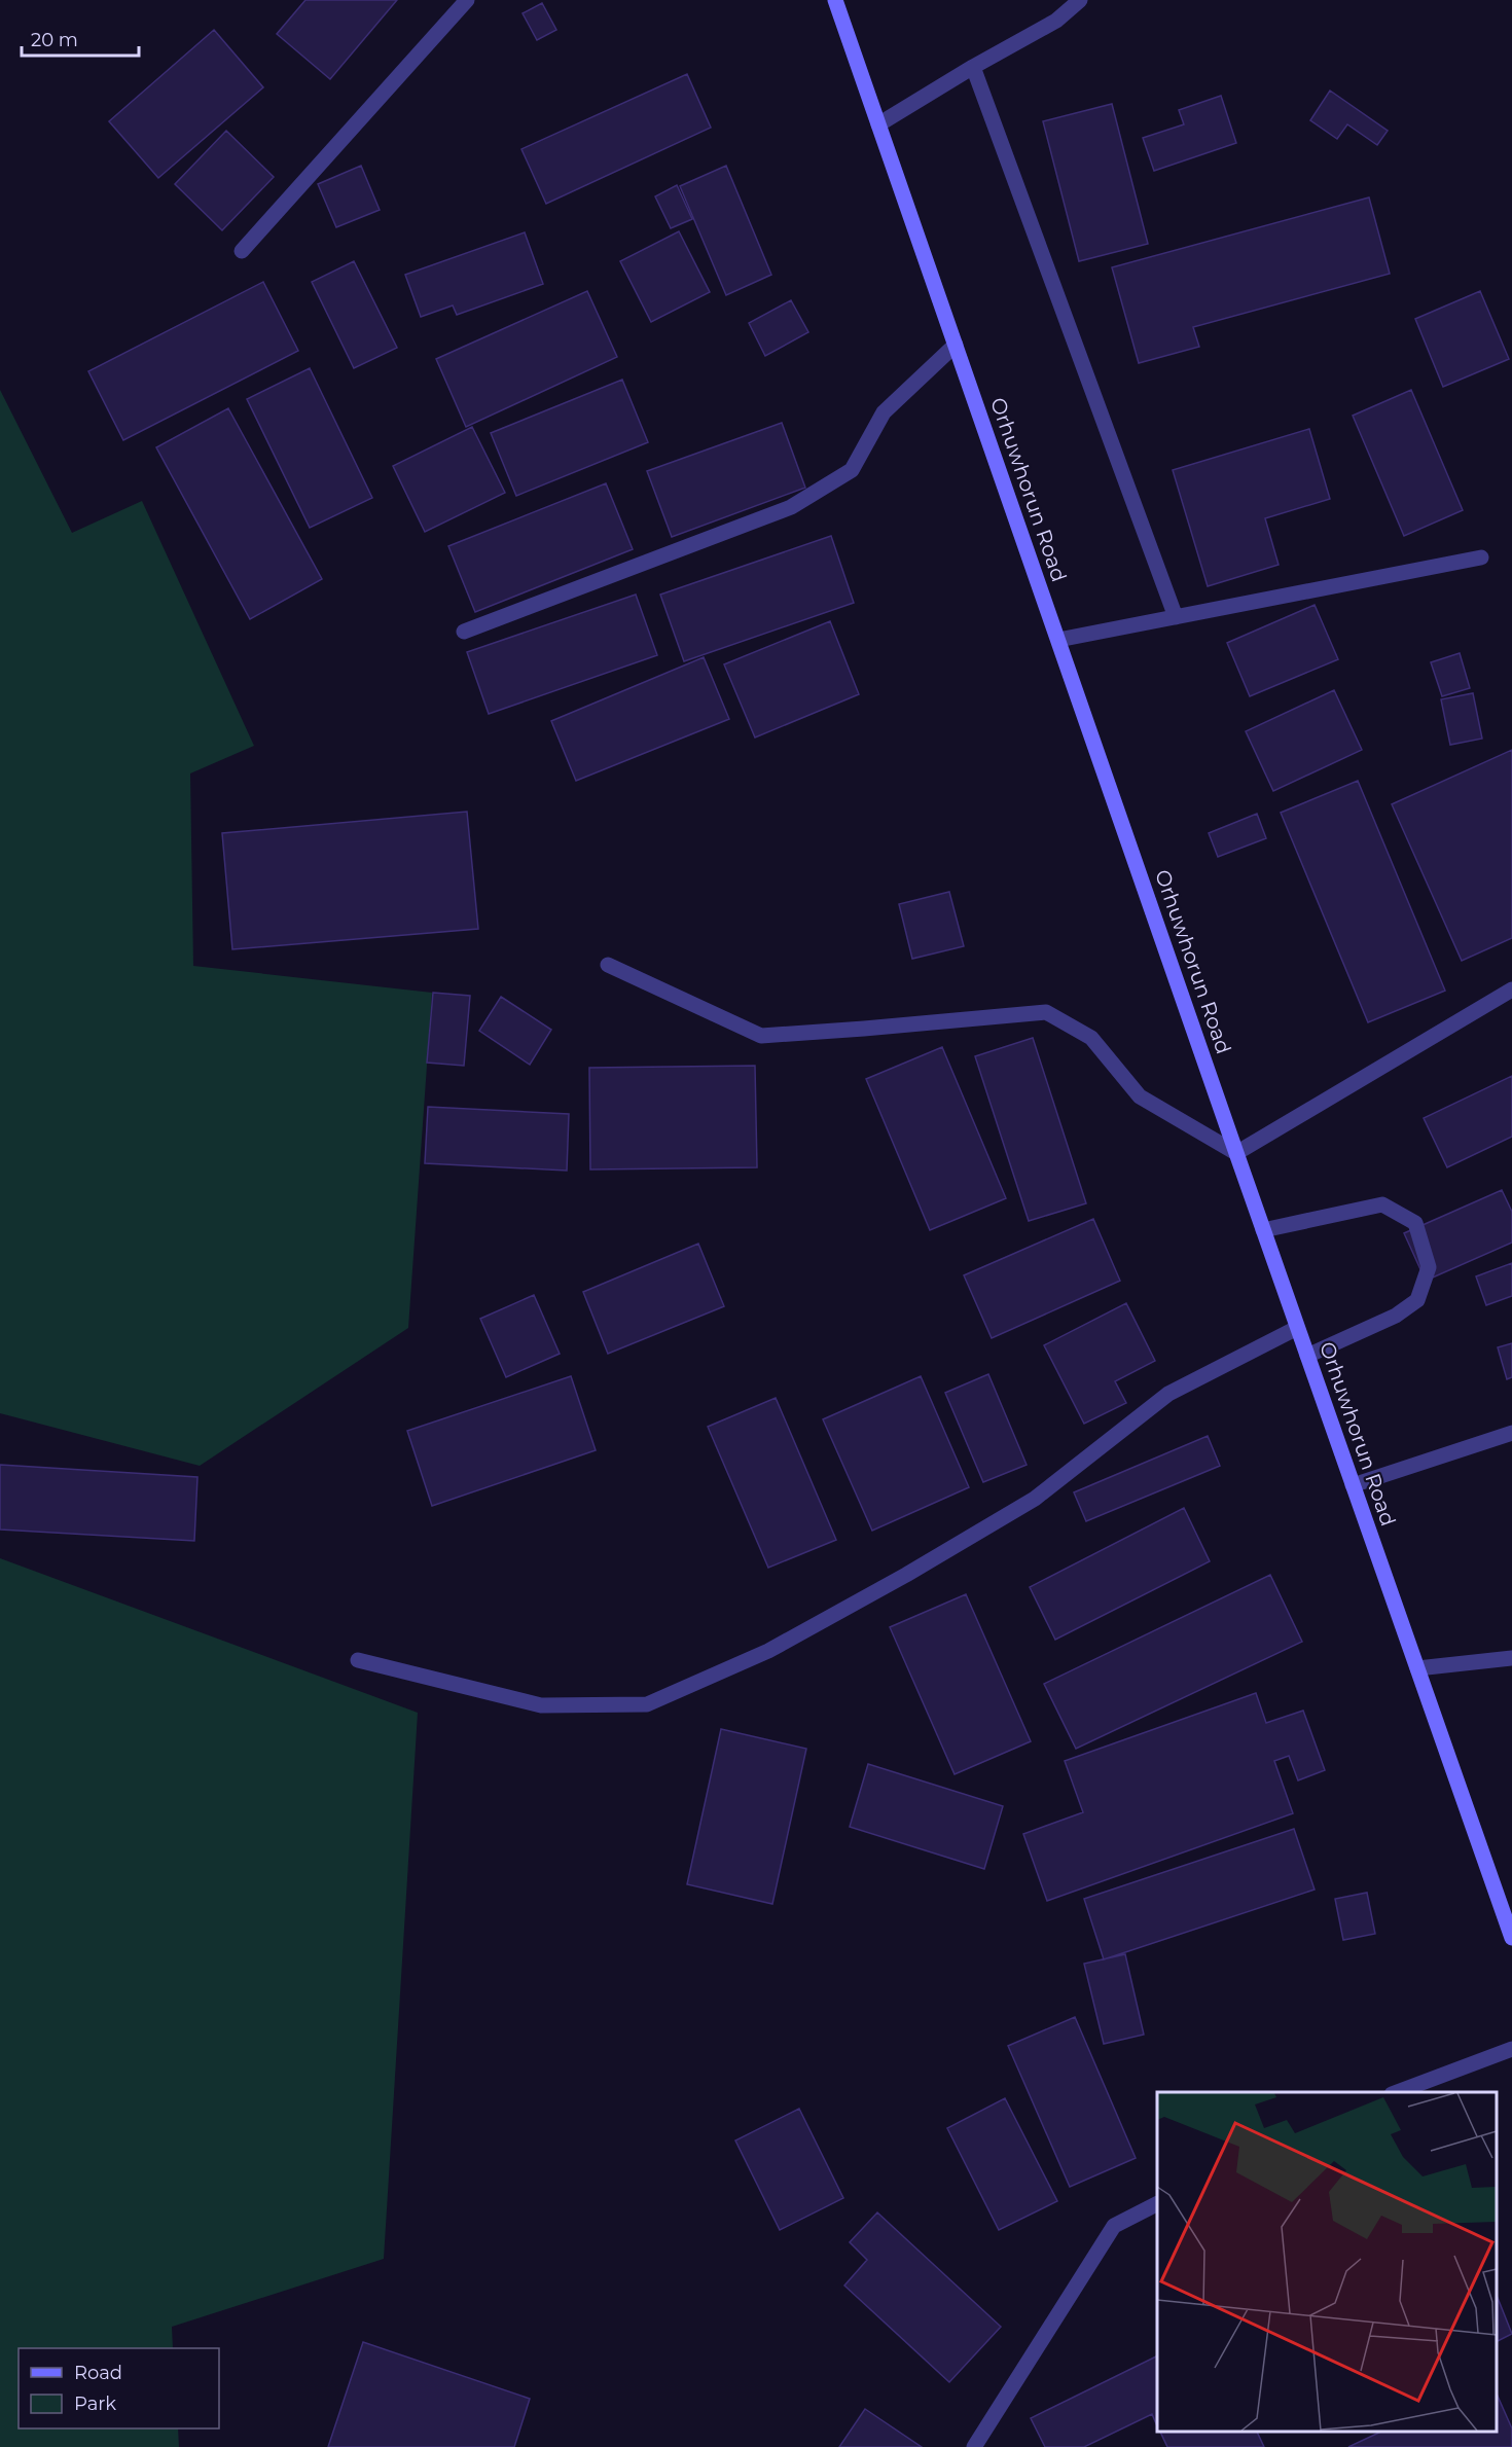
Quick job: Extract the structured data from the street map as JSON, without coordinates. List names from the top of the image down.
{
  "streets": {
    "street": ["Orhuwhorun Road"]
  },
  "legend": ["Road", "Park"],
  "scale_bar": "20 m"
}
